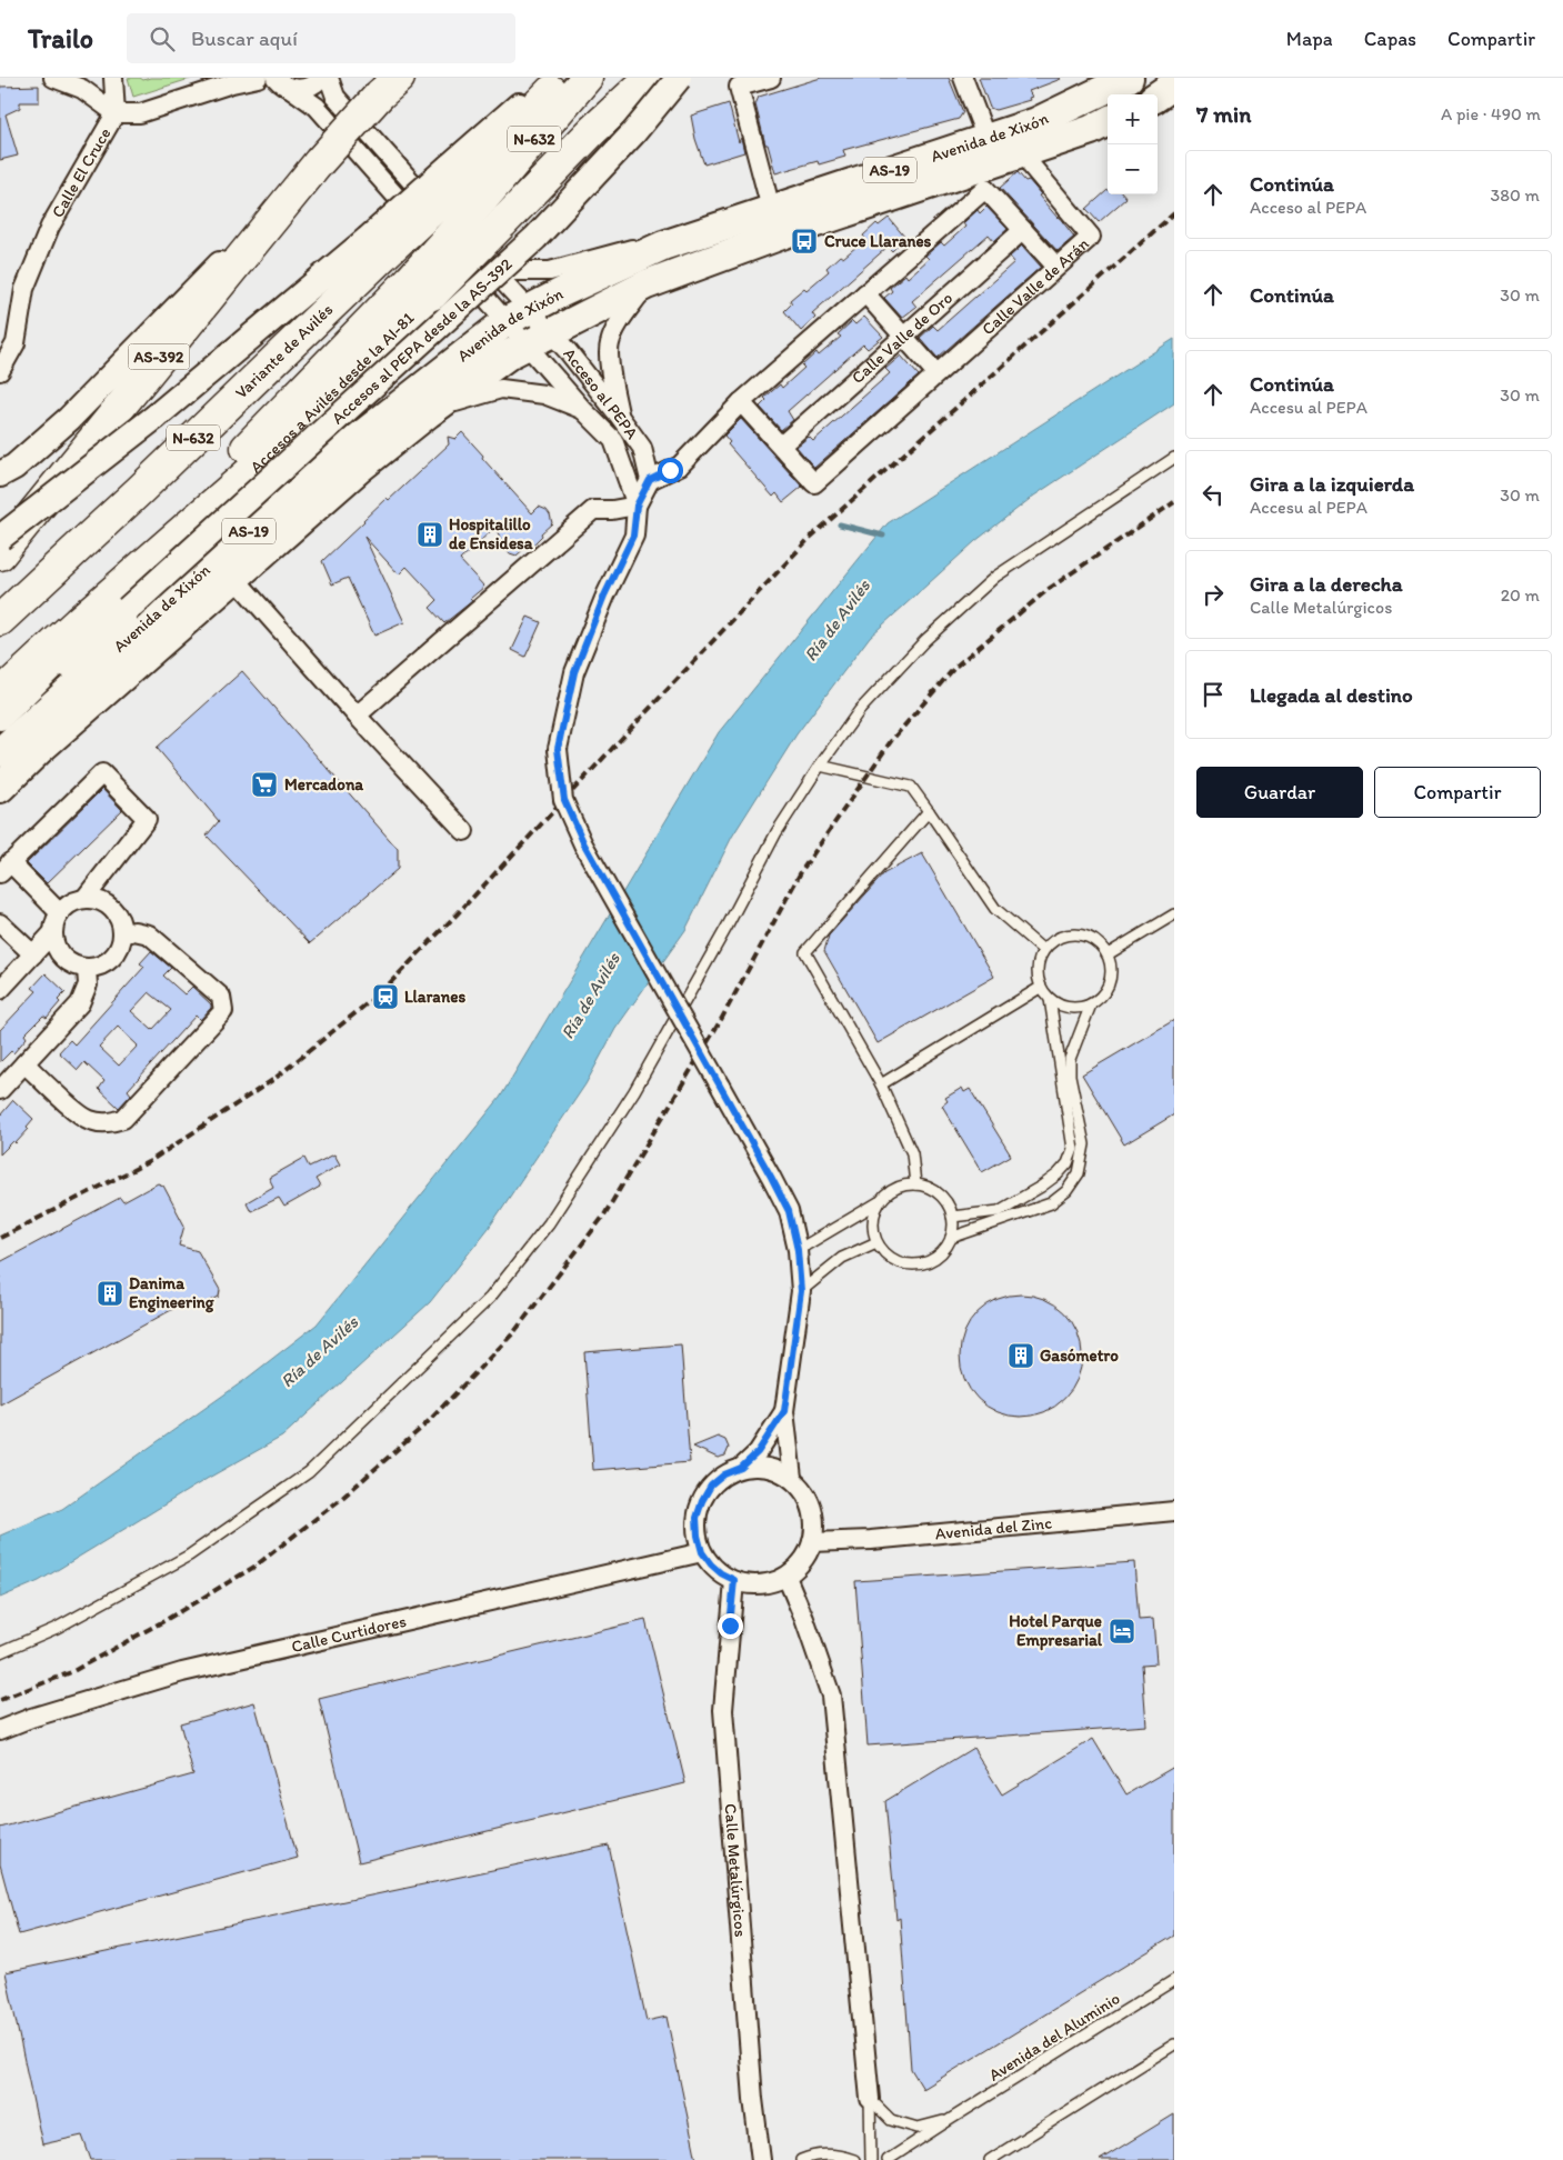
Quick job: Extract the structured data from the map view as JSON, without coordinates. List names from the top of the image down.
{
  "streets": {
    "highway": [
      "N-632",
      "Variante de Avilés",
      "AS-392",
      "Accesos a Avilés desde la AI-81"
    ],
    "main road": ["Avenida de Xixón", "AS-19", "Accesos al PEPA desde la AS-392"],
    "street": [
      "Calle El Cruce",
      "Calle Valle de Arán",
      "Calle Valle de Oro",
      "Acceso al PEPA",
      "Avenida del Zinc",
      "Calle Curtidores",
      "Calle Metalúrgicos"
    ],
    "lane": ["Avenida del Aluminio"]
  },
  "crossings": [
    ["Avenida de Xixón", "Acceso al PEPA"],
    ["Calle Valle de Arán", "Calle Valle de Oro"],
    ["Accesos al PEPA desde la AS-392", "Accesos a Avilés desde la AI-81"],
    ["Variante de Avilés", "Accesos a Avilés desde la AI-81"],
    ["Avenida del Zinc", "Calle Curtidores"],
    ["Avenida del Zinc", "Calle Metalúrgicos"],
    ["Calle Curtidores", "Calle Metalúrgicos"]
  ],
  "water": ["Ría de Avilés"],
  "places": {
    "bus stop": ["Cruce Llaranes"],
    "building": ["Hospitalillo de Ensidesa", "Danima Engineering", "Gasómetro"],
    "supermarket": ["Mercadona"],
    "station": ["Llaranes"],
    "hotel": ["Hotel Parque Empresarial"]
  },
  "page": {
    "header": "Trailo",
    "search": "Buscar aquí",
    "nav": ["Mapa", "Capas", "Compartir"],
    "heading": ["7 min", "A pie · 490 m"],
    "map_buttons": ["+", "−"],
    "list": [
      ["Continúa", "Acceso al PEPA", "380 m"],
      ["Continúa", "30 m"],
      ["Continúa", "Accesu al PEPA", "30 m"],
      ["Gira a la izquierda", "Accesu al PEPA", "30 m"],
      ["Gira a la derecha", "Calle Metalúrgicos", "20 m"],
      "Llegada al destino"
    ],
    "buttons": ["Guardar", "Compartir"]
  }
}
